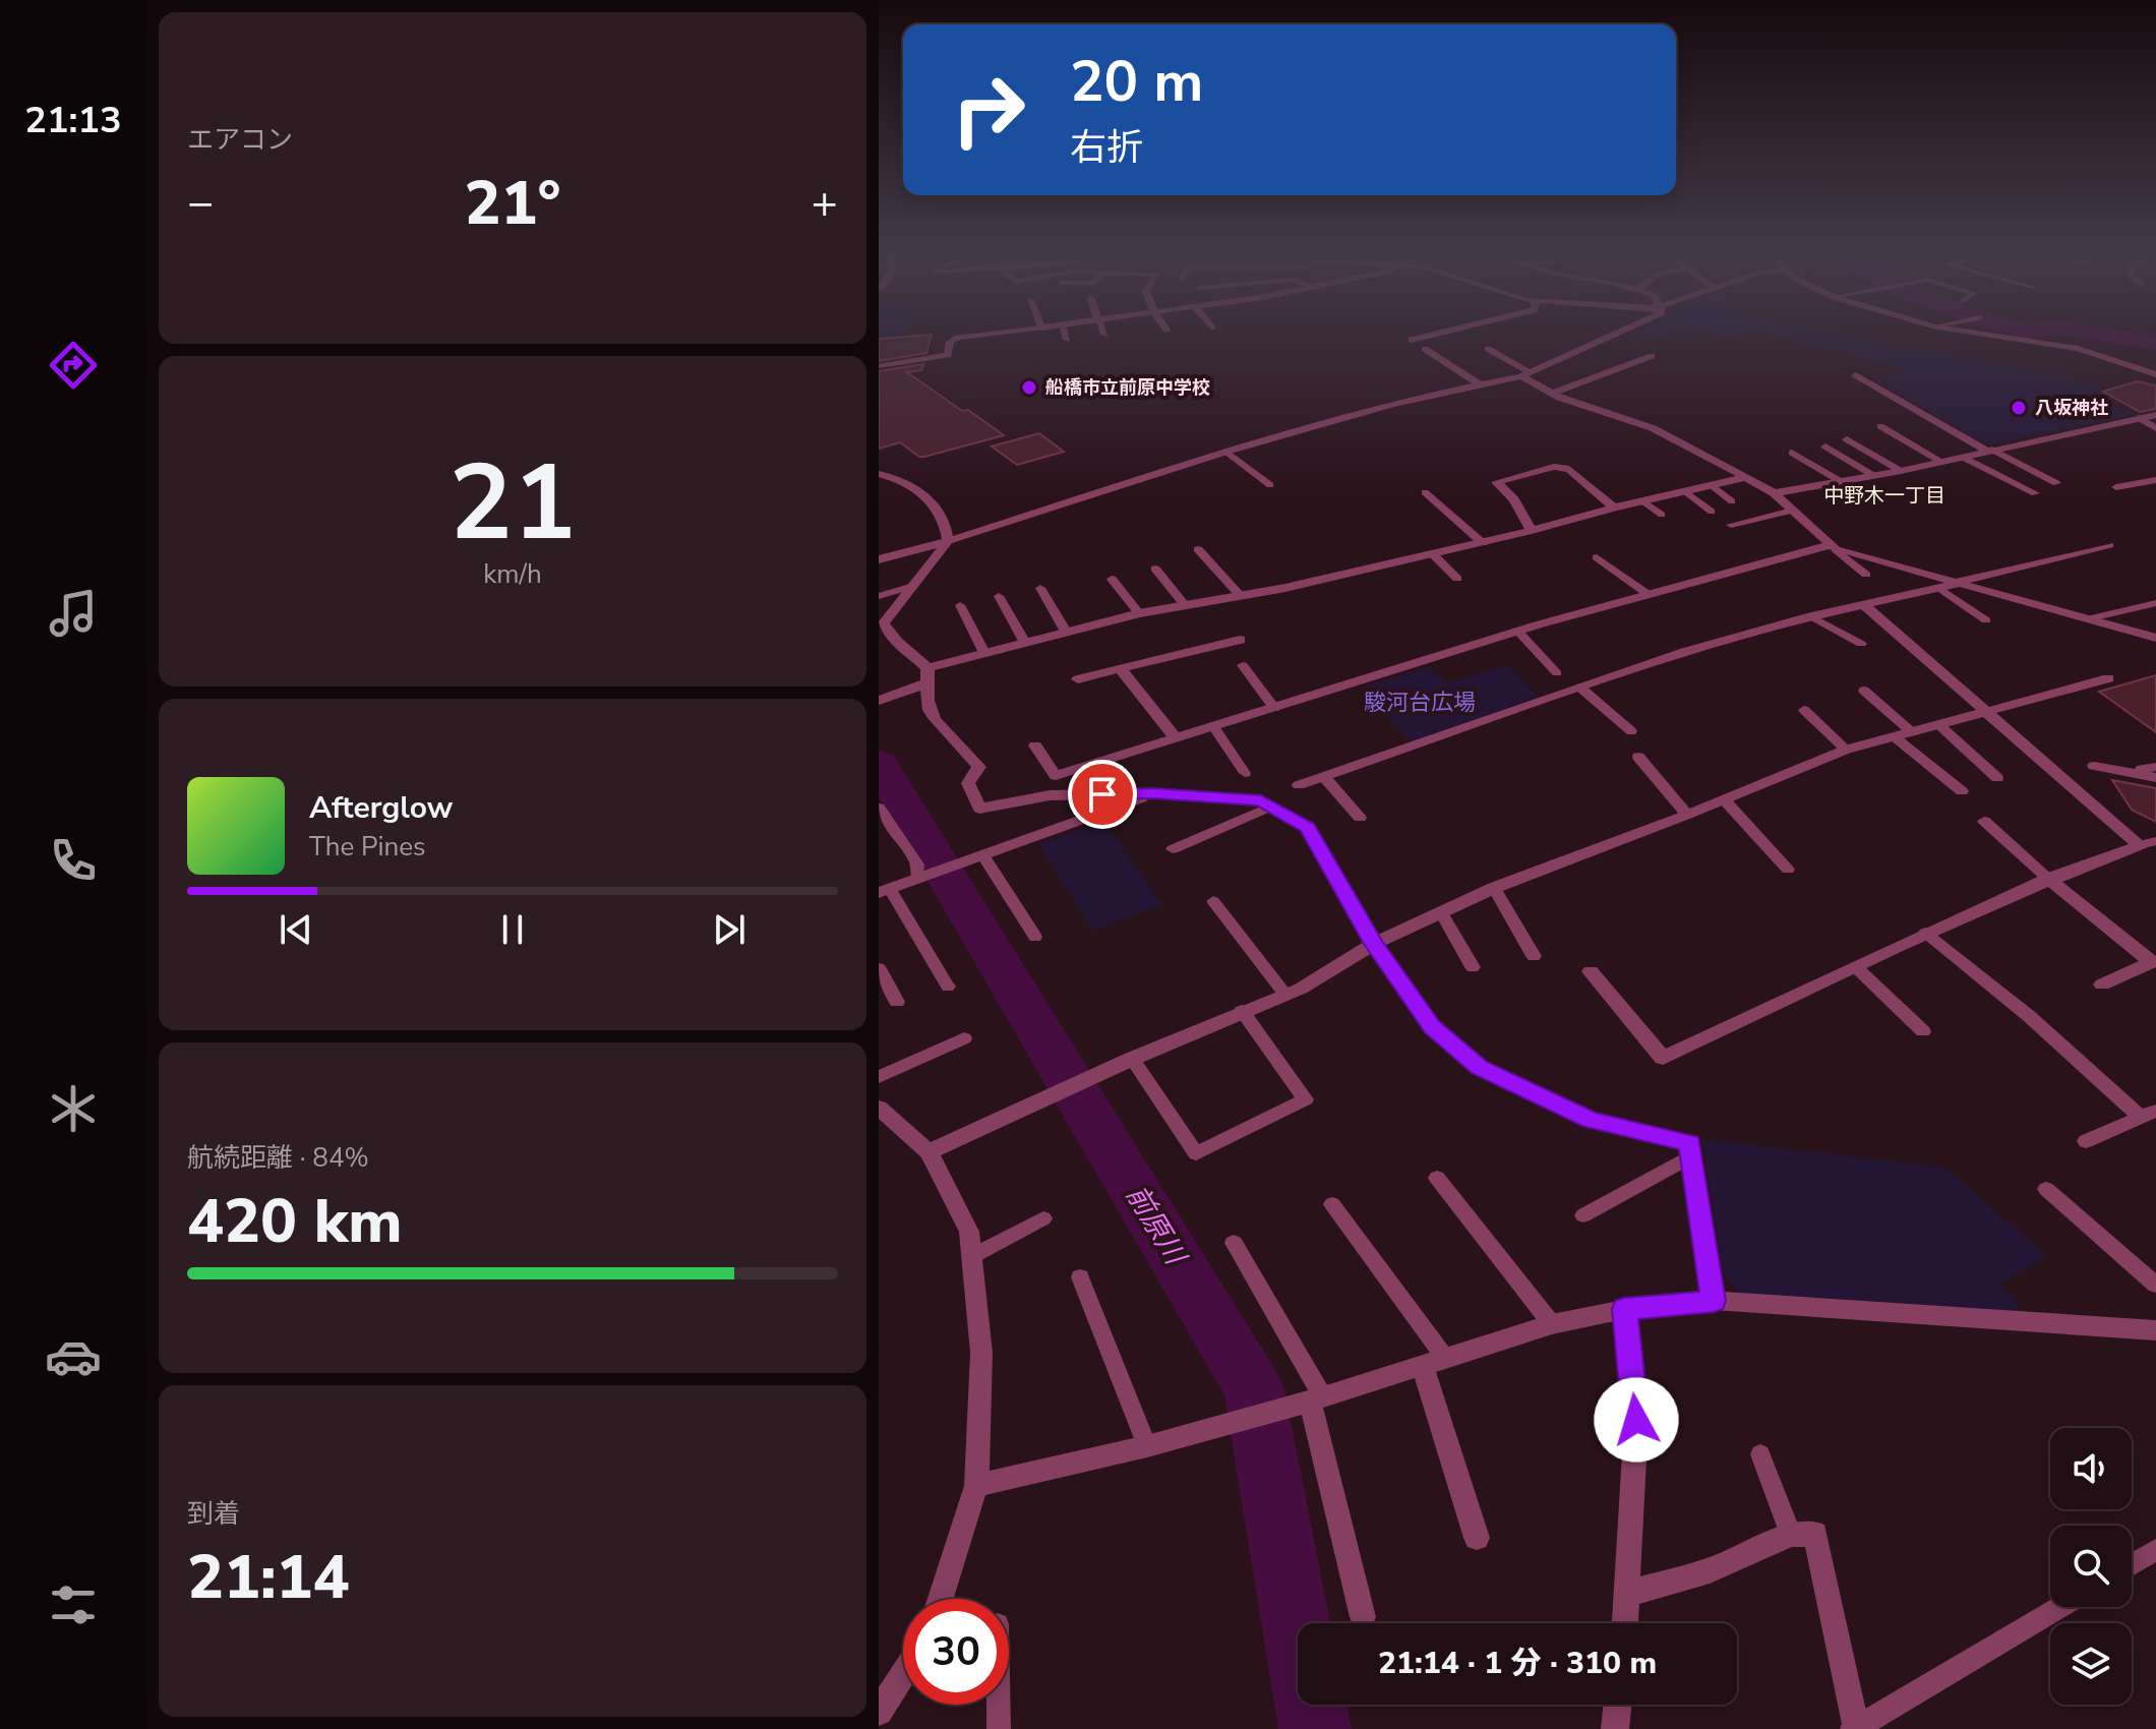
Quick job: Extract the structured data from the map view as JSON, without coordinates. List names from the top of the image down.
{
  "districts": ["中野木一丁目"],
  "water": ["前原川"],
  "parks": ["駿河台広場"],
  "places": ["船橋市立前原中学校", "八坂神社"],
  "page": {
    "tabs": "21:13",
    "tile": [
      "エアコン",
      ["21", "km/h"],
      ["航続距離 · 84%", "420 km"],
      ["到着", "21:14"]
    ],
    "turn": ["20 m", "右折"],
    "heat": ["−", "21°", "+"],
    "song": ["Afterglow", "The Pines"],
    "limit": "30",
    "trip": "21:14 · 1 分 · 310 m"
  }
}
